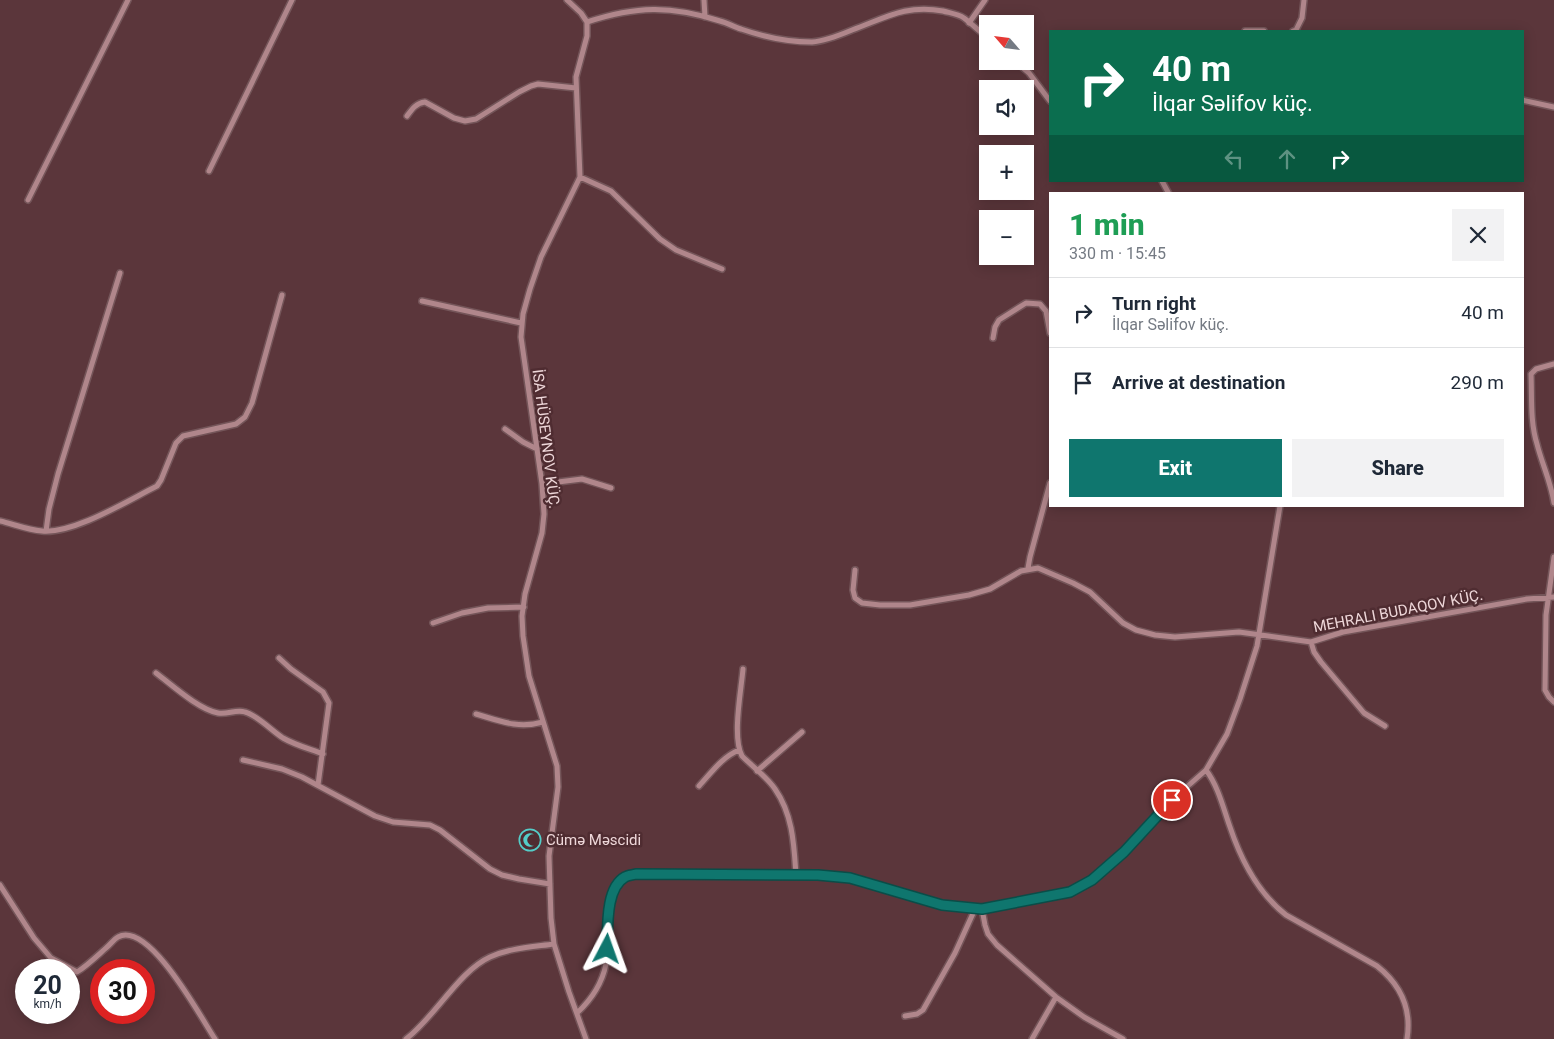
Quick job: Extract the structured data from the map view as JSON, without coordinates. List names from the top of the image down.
{
  "streets": {
    "street": ["İSA HÜSEYNOV KÜÇ."]
  },
  "places": {
    "mosque": ["Cümə Məscidi"]
  },
  "north": "top left",
  "page": {
    "map_buttons": ["+", "−"],
    "turn": ["40 m", "İlqar Səlifov küç."],
    "heading": ["1 min", "330 m · 15:45"],
    "list": [
      {
        "name": "Turn right",
        "note": "İlqar Səlifov küç.",
        "value": "40 m"
      },
      {
        "name": "Arrive at destination",
        "value": "290 m"
      }
    ],
    "buttons": ["Exit", "Share"],
    "speed": "20 km/h",
    "limit": "30"
  }
}
